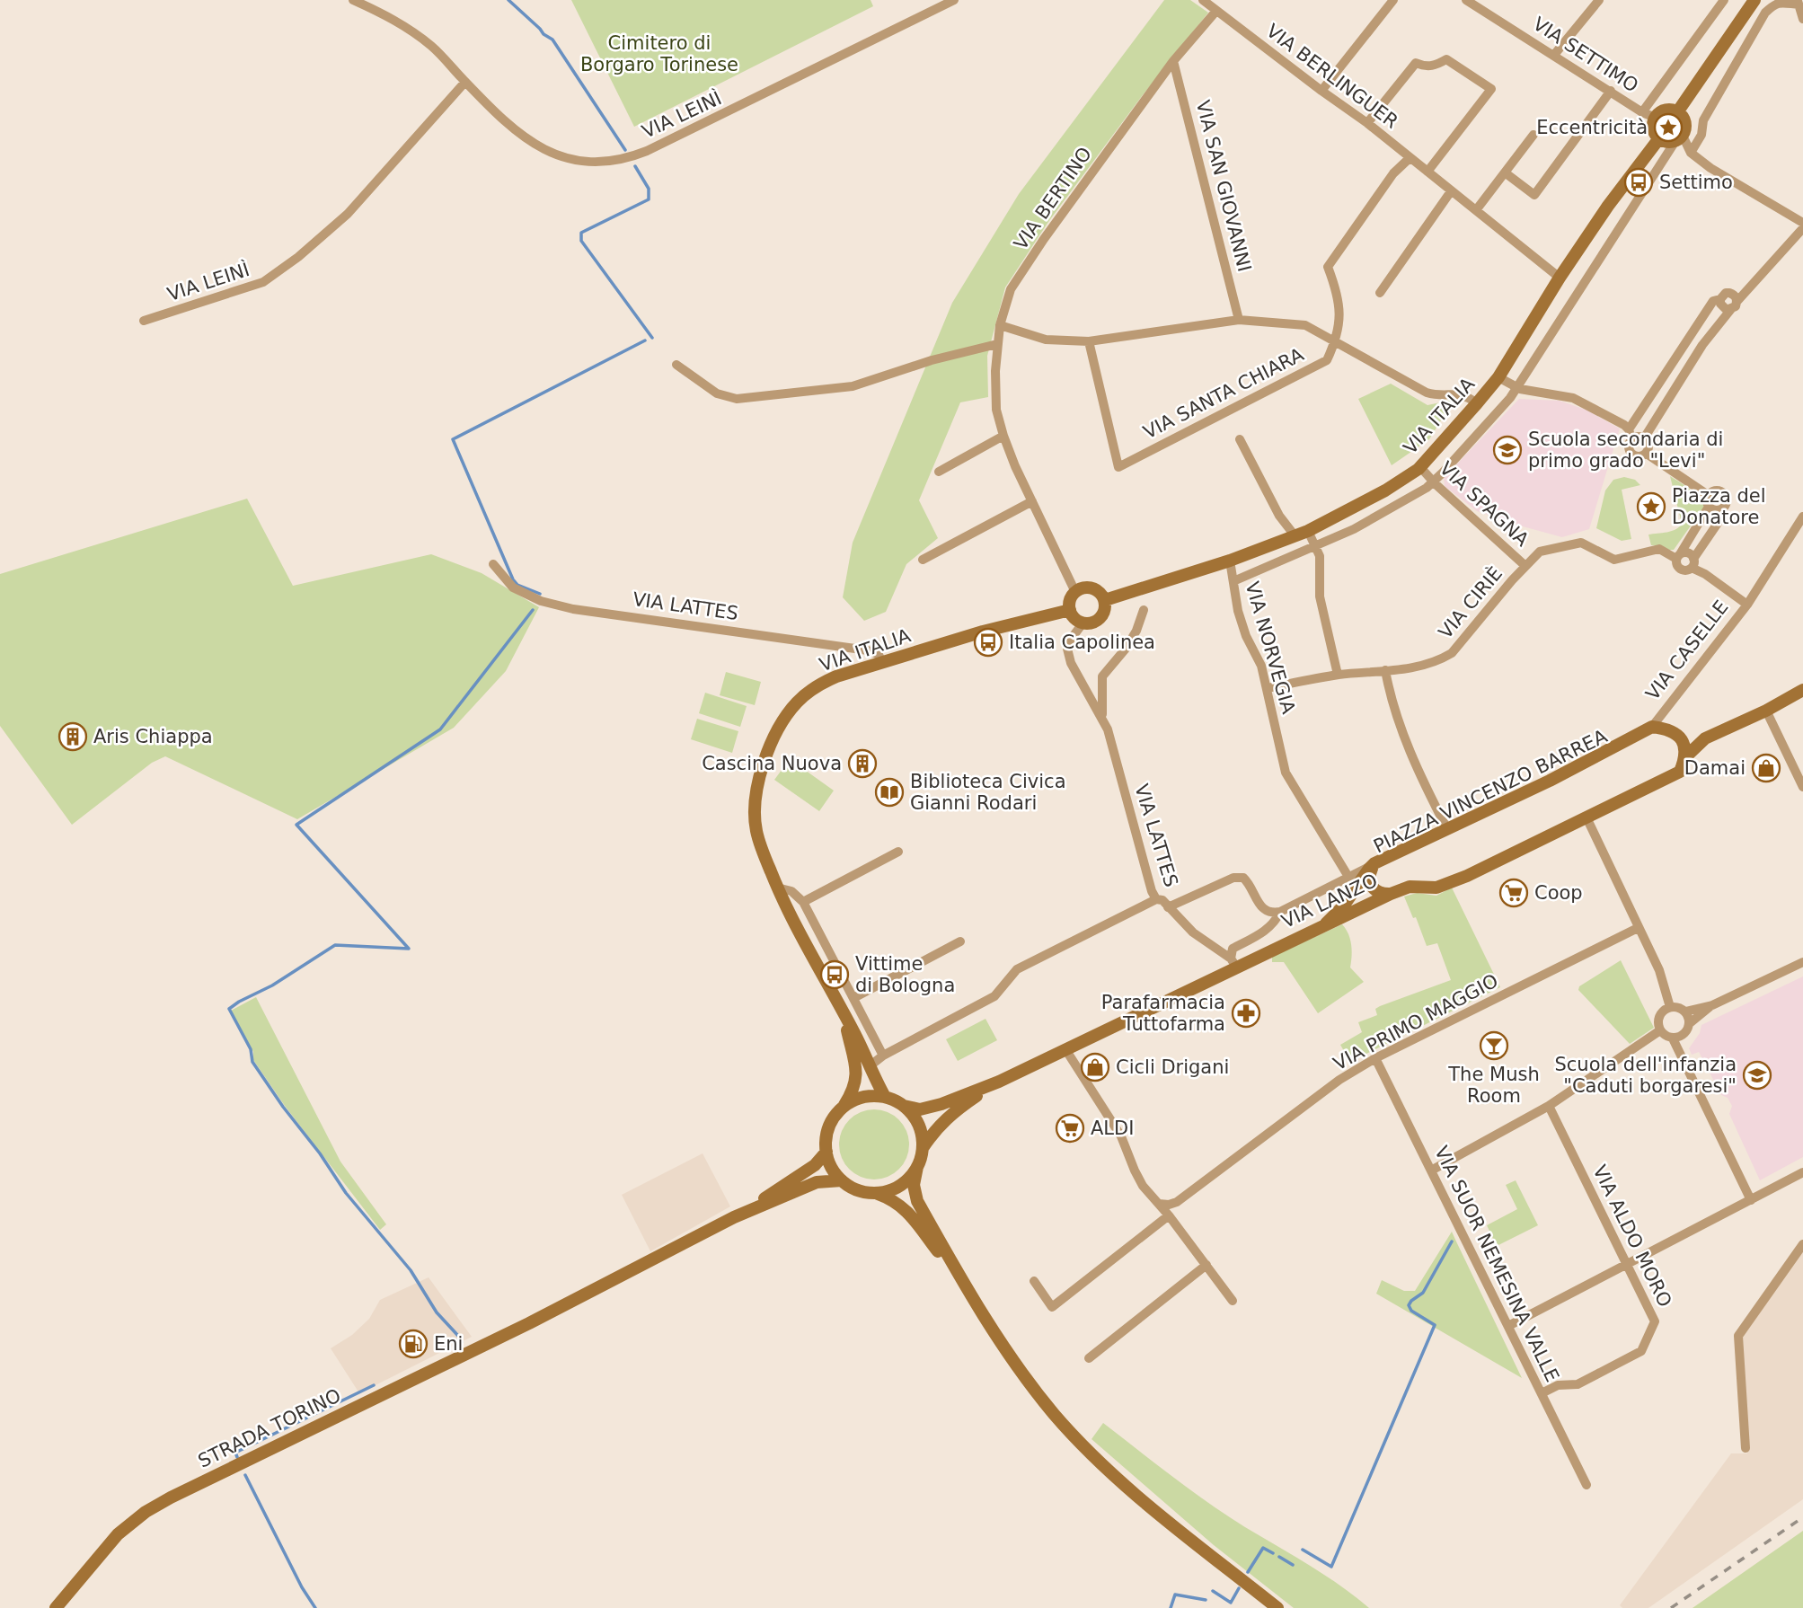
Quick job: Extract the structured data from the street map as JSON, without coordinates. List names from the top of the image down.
{
  "streets": {
    "street": [
      "VIA SETTIMO",
      "VIA BERLINGUER",
      "VIA LEINÌ",
      "VIA SAN GIOVANNI",
      "VIA BERTINO",
      "VIA SANTA CHIARA",
      "VIA ITALIA",
      "VIA SPAGNA",
      "VIA CIRIÈ",
      "VIA LATTES",
      "VIA NORVEGIA",
      "VIA CASELLE",
      "PIAZZA VINCENZO BARREA",
      "VIA LANZO",
      "VIA PRIMO MAGGIO",
      "VIA ALDO MORO",
      "VIA SUOR NEMESINA VALLE",
      "STRADA TORINO"
    ]
  },
  "crossings": [
    ["VIA SETTIMO", "VIA ITALIA"],
    ["VIA BERLINGUER", "VIA BERTINO"],
    ["VIA BERLINGUER", "VIA ITALIA"],
    ["VIA SAN GIOVANNI", "VIA BERTINO"],
    ["VIA BERTINO", "VIA ITALIA"],
    ["VIA BERTINO", "VIA LATTES"],
    ["VIA ITALIA", "VIA SPAGNA"],
    ["VIA ITALIA", "VIA LATTES"],
    ["VIA ITALIA", "VIA NORVEGIA"],
    ["VIA ITALIA", "VIA LANZO"],
    ["VIA SPAGNA", "VIA CIRIÈ"],
    ["VIA CIRIÈ", "VIA NORVEGIA"],
    ["VIA LATTES", "VIA LANZO"],
    ["VIA NORVEGIA", "VIA LANZO"],
    ["VIA CASELLE", "PIAZZA VINCENZO BARREA"],
    ["VIA CASELLE", "VIA LANZO"],
    ["VIA PRIMO MAGGIO", "VIA SUOR NEMESINA VALLE"],
    ["VIA ALDO MORO", "VIA SUOR NEMESINA VALLE"]
  ],
  "parks": ["Cimitero di Borgaro Torinese"],
  "places": {
    "place": ["Eccentricità", "Piazza del Donatore"],
    "bus stop": ["Settimo", "Italia Capolinea", "Vittime di Bologna"],
    "school or university": ["Scuola secondaria di primo grado \"Levi\"", "Scuola dell'infanzia \"Caduti borgaresi\""],
    "building": ["Aris Chiappa", "Cascina Nuova"],
    "shop": ["Damai", "Cicli Drigani"],
    "library": ["Biblioteca Civica Gianni Rodari"],
    "supermarket": ["Coop", "ALDI"],
    "pharmacy": ["Parafarmacia Tuttofarma"],
    "bar": ["The Mush Room"],
    "fuel station": ["Eni"]
  }
}
